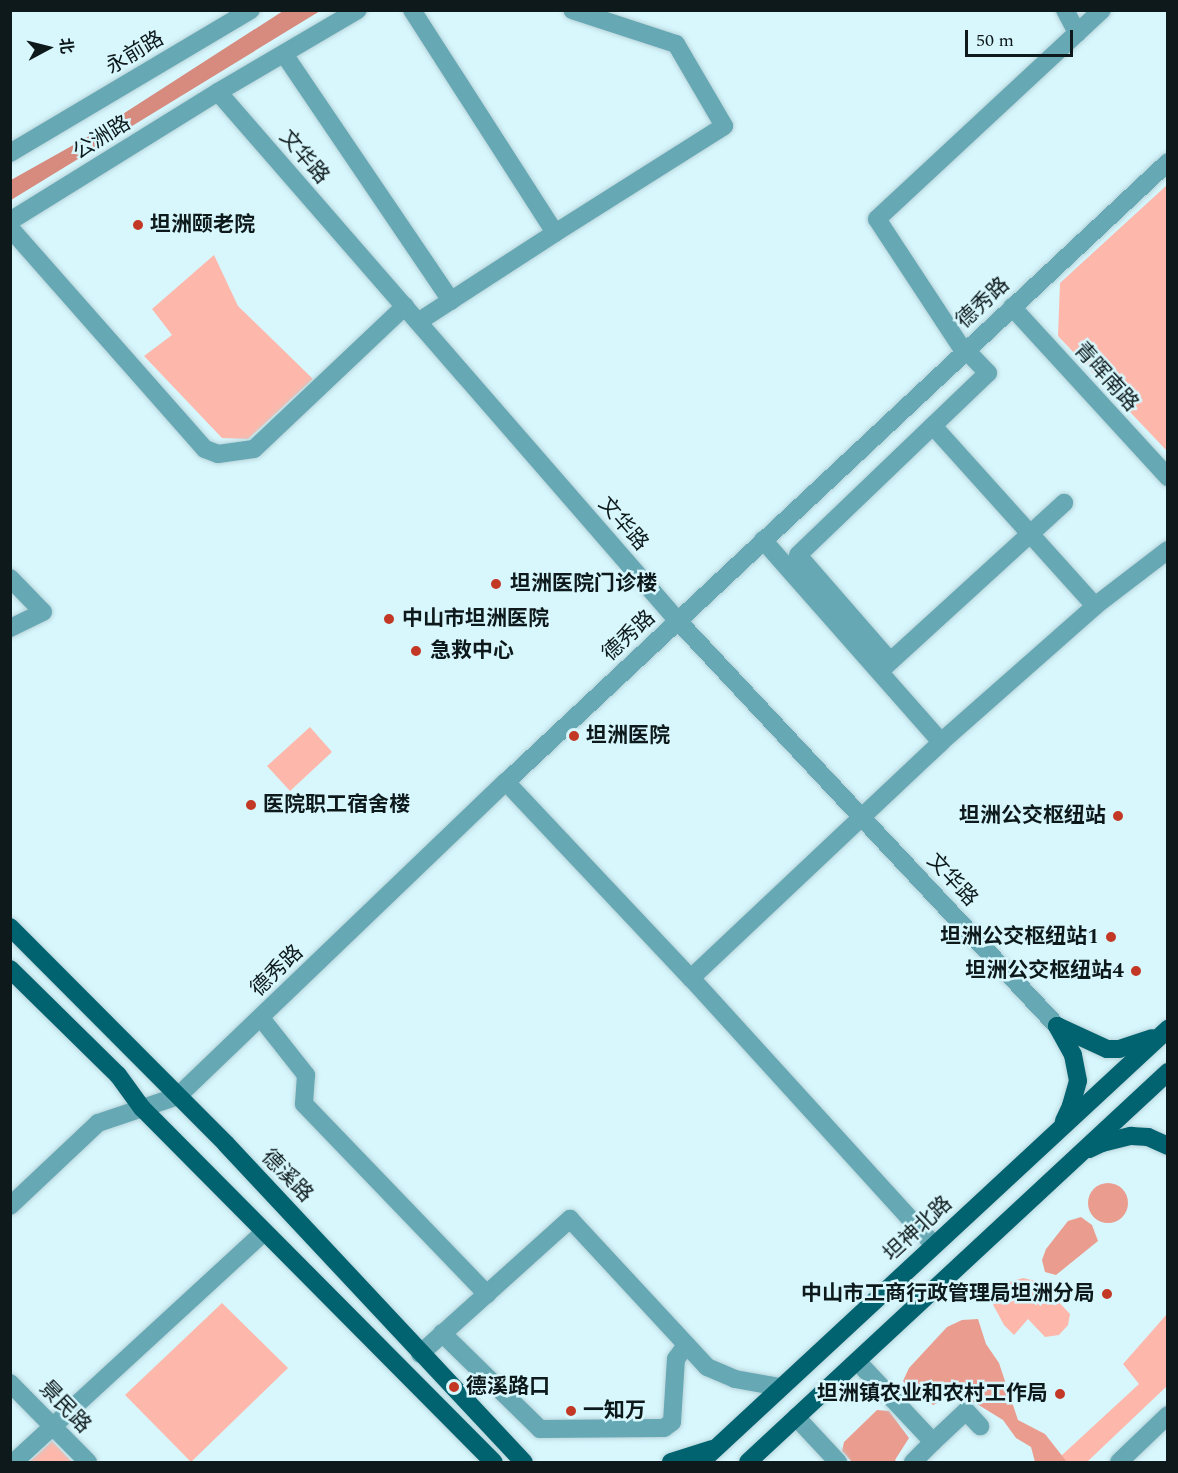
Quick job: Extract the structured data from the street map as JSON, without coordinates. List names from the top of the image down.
{
  "streets": {
    "main road": ["德溪路", "坦神北路"],
    "street": [
      "永前路",
      "公洲路",
      "文华路",
      "德秀路",
      "青晖南路",
      "景民路"
    ]
  },
  "crossings": [
    ["公洲路", "文华路"],
    ["文华路", "德秀路"],
    ["德秀路", "青晖南路"],
    ["德秀路", "德溪路"]
  ],
  "places": [
    "坦洲颐老院",
    "坦洲医院门诊楼",
    "中山市坦洲医院",
    "急救中心",
    "坦洲医院",
    "医院职工宿舍楼",
    "坦洲公交枢纽站",
    "坦洲公交枢纽站1",
    "坦洲公交枢纽站4",
    "中山市工商行政管理局坦洲分局",
    "德溪路口",
    "坦洲镇农业和农村工作局",
    "一知万"
  ],
  "scale_bar": "50 m",
  "north": "right"
}
